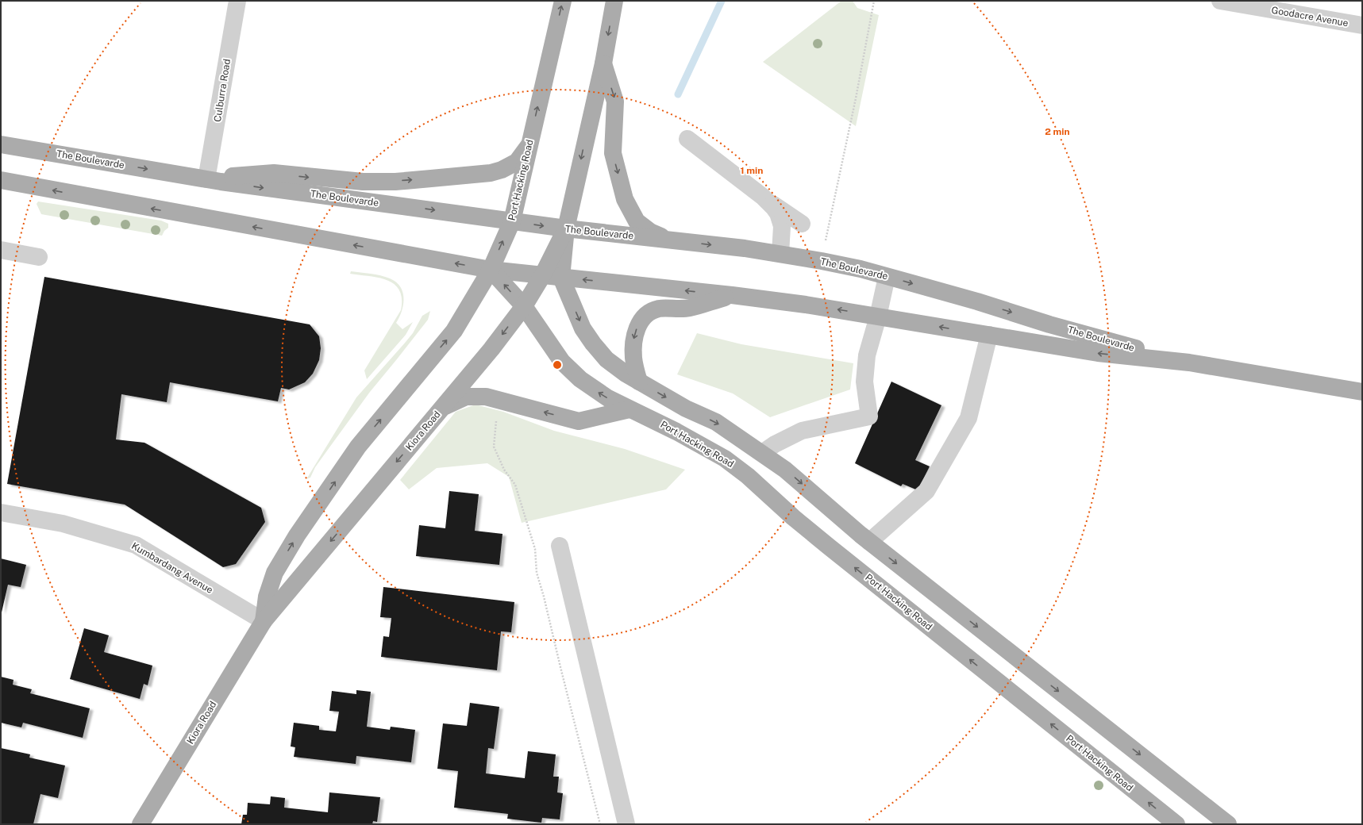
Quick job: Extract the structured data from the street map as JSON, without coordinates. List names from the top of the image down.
{
  "streets": {
    "main road": ["The Boulevarde", "Port Hacking Road", "Kiora Road"],
    "street": ["Goodacre Avenue", "Culburra Road", "Kumbardang Avenue"]
  },
  "crossings": [
    ["Culburra Road", "The Boulevarde"],
    ["The Boulevarde", "Port Hacking Road"],
    ["The Boulevarde", "Kiora Road"],
    ["Port Hacking Road", "Kiora Road"],
    ["Kiora Road", "Kumbardang Avenue"]
  ],
  "rings": ["2 min", "1 min"]
}
